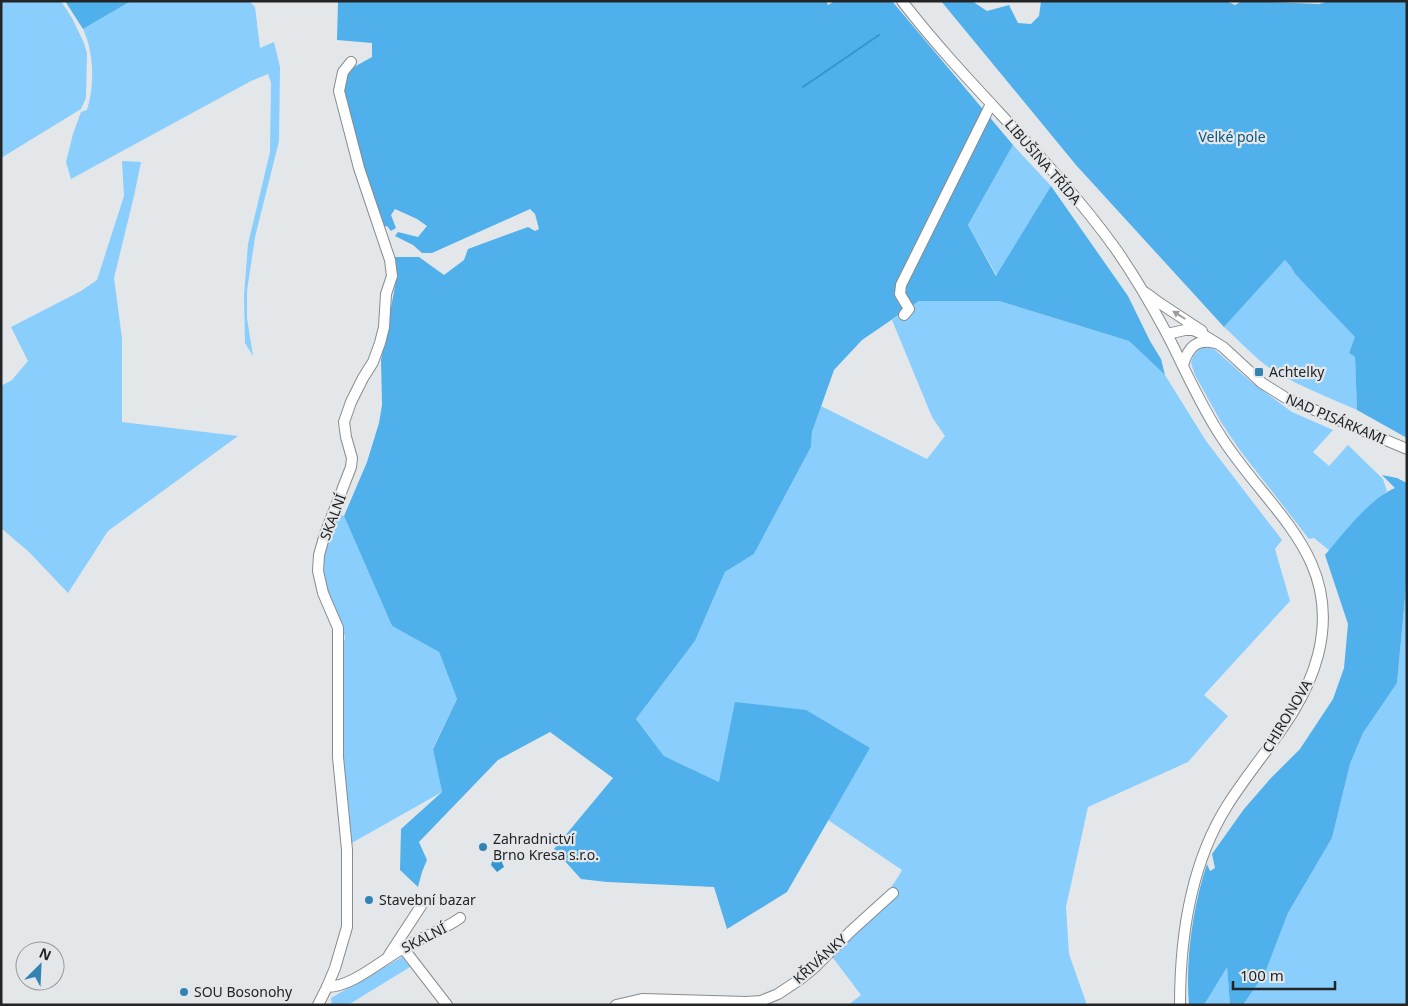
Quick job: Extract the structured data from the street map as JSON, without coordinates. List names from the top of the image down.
{
  "streets": {
    "street": [
      "LIBUŠINA TŘÍDA",
      "NAD PISÁRKAMI",
      "SKALNÍ",
      "CHIRONOVA",
      "KŘIVÁNKY"
    ]
  },
  "crossings": [
    ["LIBUŠINA TŘÍDA", "NAD PISÁRKAMI"],
    ["LIBUŠINA TŘÍDA", "CHIRONOVA"],
    ["NAD PISÁRKAMI", "CHIRONOVA"]
  ],
  "parks": ["Velké pole"],
  "places": {
    "transit": ["Achtelky"],
    "other": ["Zahradnictví Brno Kresa s.r.o.", "Stavební bazar", "SOU Bosonohy"]
  },
  "scale_bar": "100 m",
  "north": "top right"
}
